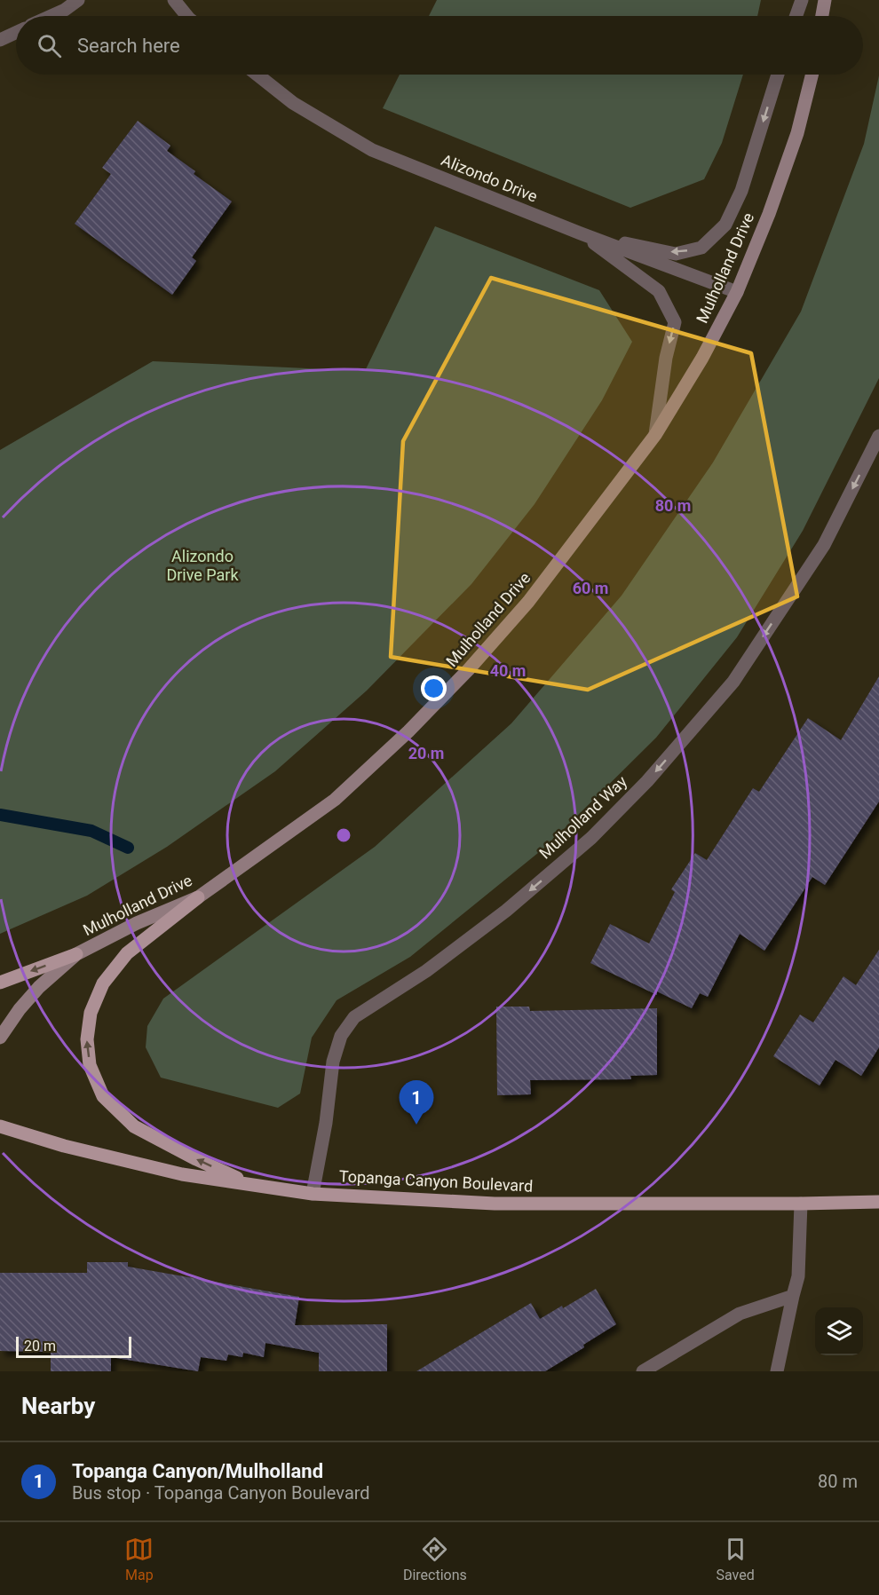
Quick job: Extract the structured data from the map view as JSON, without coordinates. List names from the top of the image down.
{
  "streets": {
    "main road": ["Mulholland Drive", "Topanga Canyon Boulevard"],
    "street": ["Alizondo Drive", "Mulholland Way"]
  },
  "crossings": [
    ["Alizondo Drive", "Mulholland Drive"],
    ["Mulholland Way", "Topanga Canyon Boulevard"]
  ],
  "one_way": ["Mulholland Way"],
  "parks": ["Alizondo Drive Park"],
  "scale_bar": "20 m",
  "page": {
    "search": "Search here",
    "pins": "1",
    "scale": "20 m",
    "heading": "Nearby",
    "list": [
      {
        "mark": "1",
        "name": "Topanga Canyon/Mulholland",
        "note": "Bus stop · Topanga Canyon Boulevard",
        "value": "80 m"
      }
    ],
    "nav": ["Map", "Directions", "Saved"]
  },
  "rings": [
    "80 m",
    "60 m",
    "40 m",
    "20 m"
  ]
}
